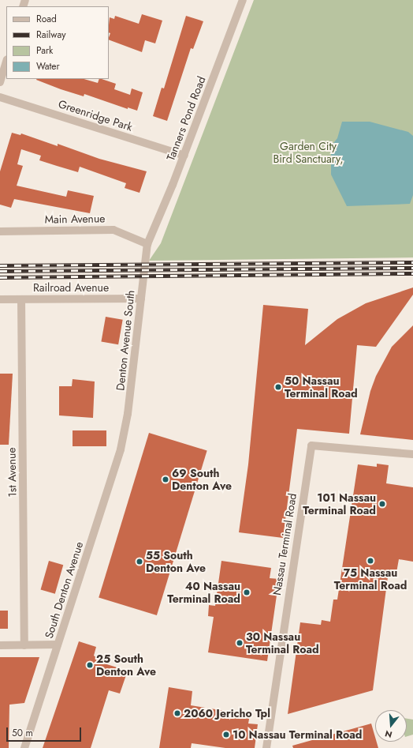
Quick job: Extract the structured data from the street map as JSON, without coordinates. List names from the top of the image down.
{
  "streets": {
    "street": [
      "Greenridge Park",
      "Tanners Pond Road",
      "Main Avenue",
      "Railroad Avenue",
      "Denton Avenue South",
      "1st Avenue",
      "Nassau Terminal Road",
      "South Denton Avenue"
    ]
  },
  "crossings": [
    ["Greenridge Park", "Tanners Pond Road"],
    ["Tanners Pond Road", "Main Avenue"],
    ["Tanners Pond Road", "Denton Avenue South"],
    ["Main Avenue", "Denton Avenue South"],
    ["Railroad Avenue", "Denton Avenue South"],
    ["Railroad Avenue", "1st Avenue"],
    ["Denton Avenue South", "South Denton Avenue"]
  ],
  "parks": ["Garden City Bird Sanctuary,"],
  "places": [
    "50 Nassau Terminal Road",
    "69 South Denton Ave",
    "101 Nassau Terminal Road",
    "75 Nassau Terminal Road",
    "55 South Denton Ave",
    "40 Nassau Terminal Road",
    "30 Nassau Terminal Road",
    "25 South Denton Ave",
    "2060 Jericho Tpl",
    "10 Nassau Terminal Road"
  ],
  "legend": [
    "Road",
    "Railway",
    "Park",
    "Water"
  ],
  "scale_bar": "50 m",
  "north": "bottom"
}
